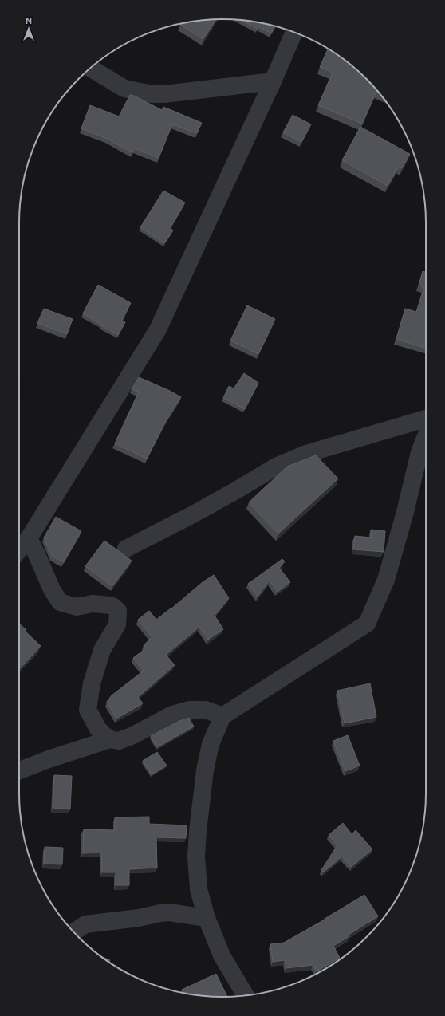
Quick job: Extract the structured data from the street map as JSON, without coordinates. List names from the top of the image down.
{
  "north": "top"
}
